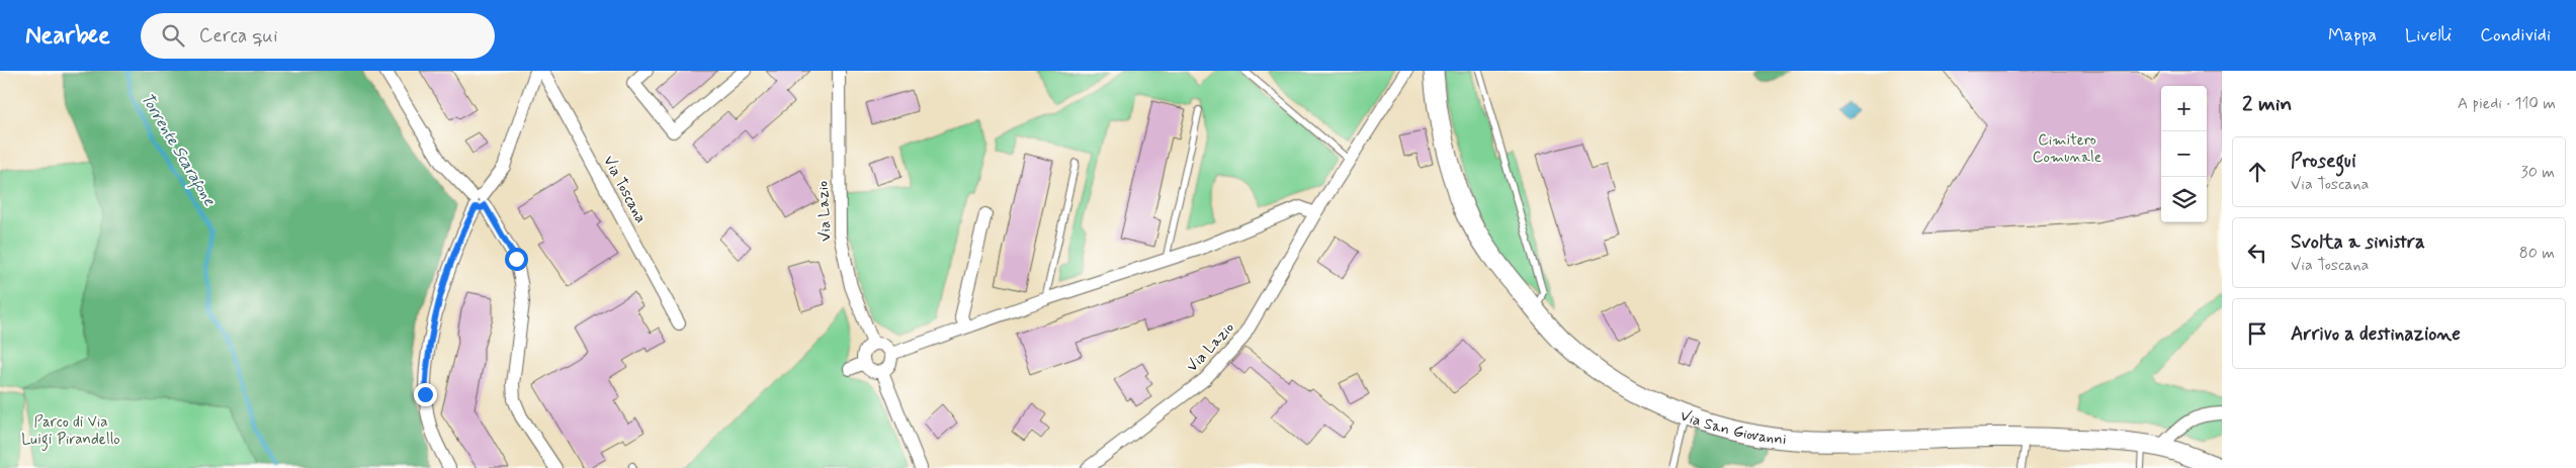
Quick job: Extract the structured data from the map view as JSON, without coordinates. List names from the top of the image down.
{
  "streets": {
    "main road": ["Via San Giovanni"],
    "street": ["Via Toscana", "Via Lazio"]
  },
  "water": ["Torrente Scarafone"],
  "parks": ["Cimitero Comunale", "Parco di Via Luigi Pirandello"],
  "page": {
    "header": "Nearbee",
    "search": "Cerca qui",
    "nav": ["Mappa", "Livelli", "Condividi"],
    "heading": ["2 min", "A piedi · 110 m"],
    "map_buttons": ["+", "−"],
    "list": [
      ["Prosegui", "Via Toscana", "30 m"],
      ["Svolta a sinistra", "Via Toscana", "80 m"],
      "Arrivo a destinazione"
    ]
  }
}
